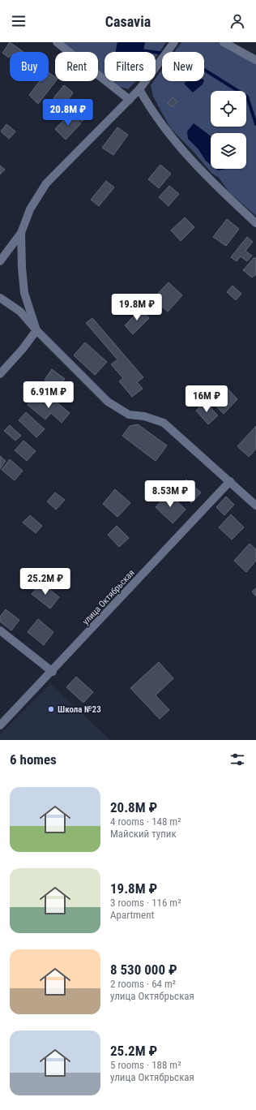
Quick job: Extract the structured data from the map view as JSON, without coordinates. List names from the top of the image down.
{
  "streets": {
    "street": ["улица Октябрьская"]
  },
  "places": ["Школа №23"],
  "page": {
    "header": "Casavia",
    "chip": [
      "Buy",
      "Rent",
      "Filters",
      "New"
    ],
    "price": [
      "20.8M ₽",
      "19.8M ₽",
      "6.91M ₽",
      "16M ₽",
      "8.53M ₽",
      "25.2M ₽"
    ],
    "heading": "6 homes",
    "list": [
      {
        "name": "20.8M ₽",
        "note": "4 rooms · 148 m² · Майский тупик"
      },
      {
        "name": "19.8M ₽",
        "note": "3 rooms · 116 m² · Apartment"
      },
      {
        "name": "8 530 000 ₽",
        "note": "2 rooms · 64 m² · улица Октябрьская"
      },
      {
        "name": "25.2M ₽",
        "note": "5 rooms · 188 m² · улица Октябрьская"
      }
    ]
  }
}
